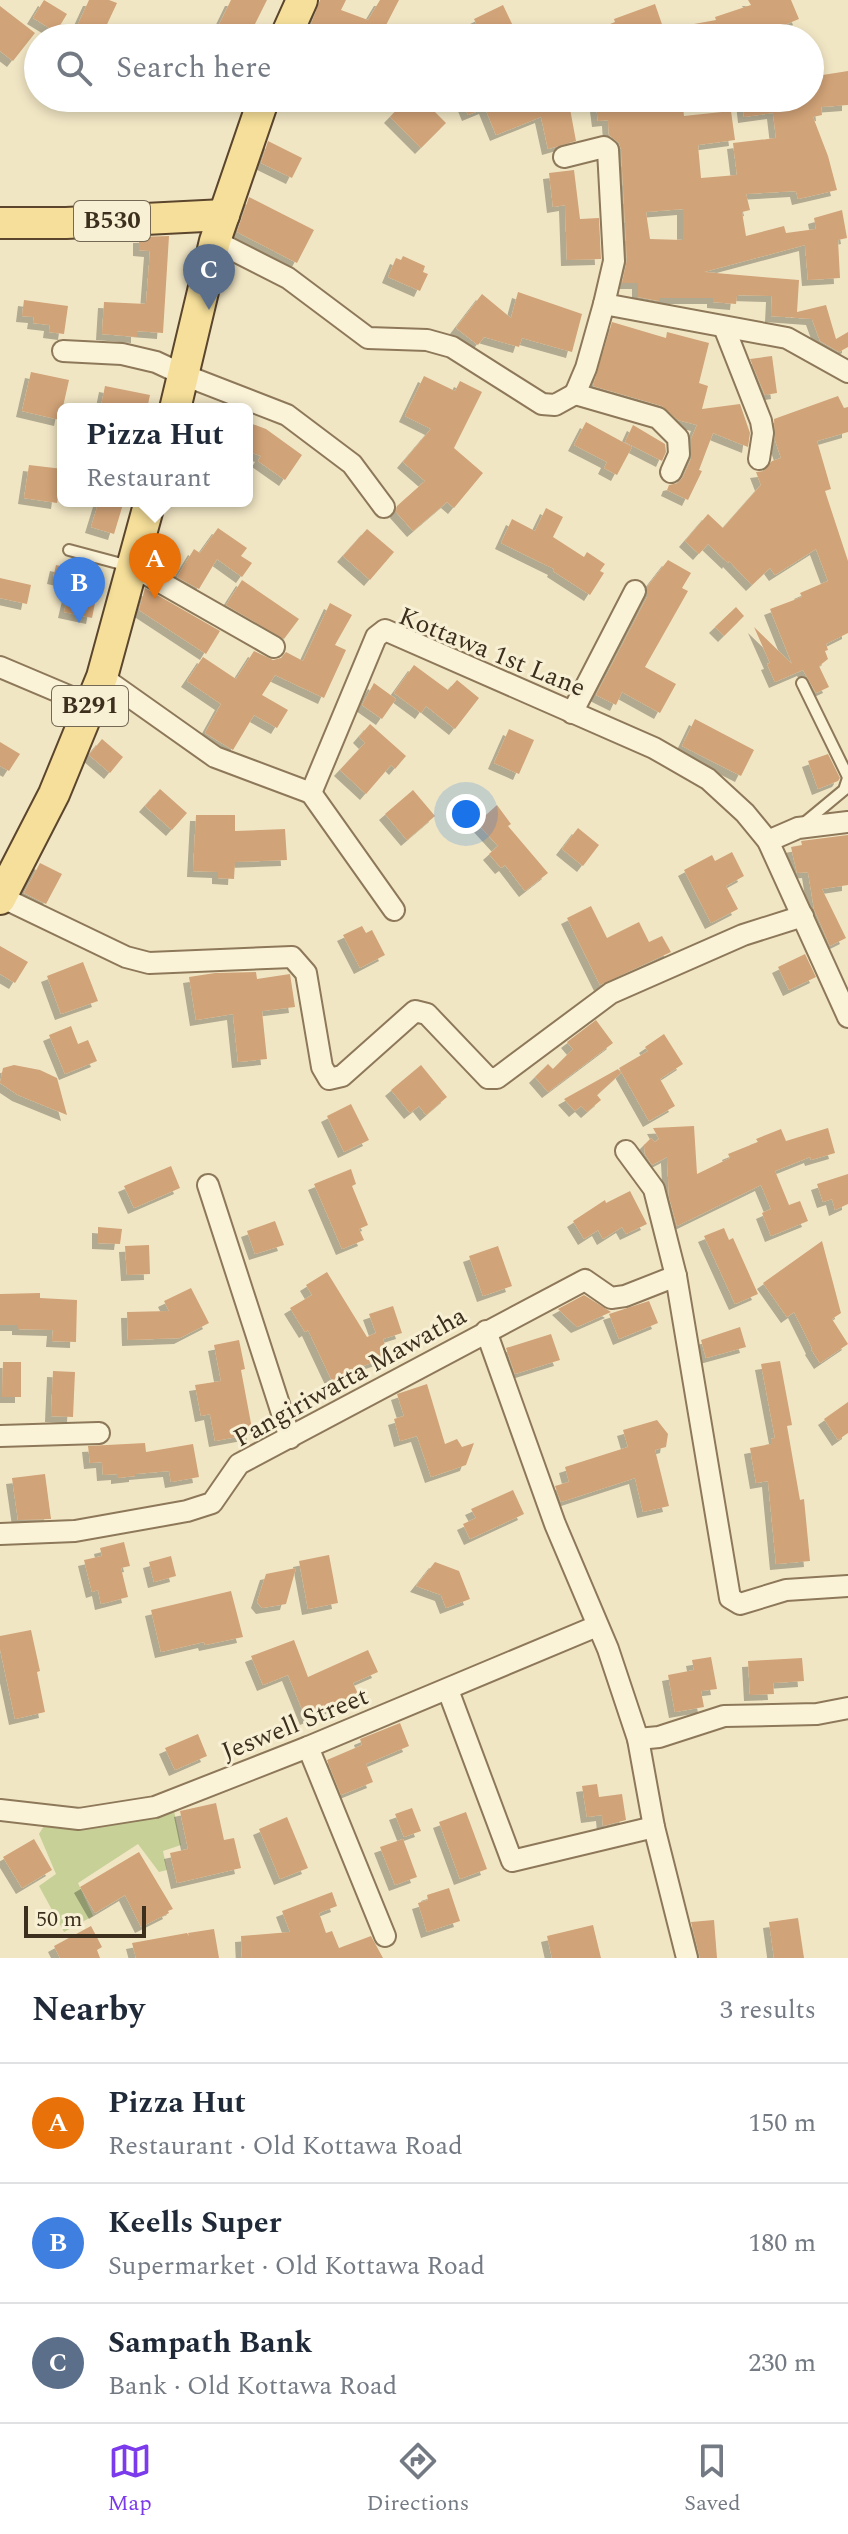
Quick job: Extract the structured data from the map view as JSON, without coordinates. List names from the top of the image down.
{
  "streets": {
    "main road": ["B530", "B291"],
    "street": ["Kottawa 1st Lane", "Pangiriwatta Mawatha", "Jeswell Street"]
  },
  "scale_bar": "50 m",
  "page": {
    "search": "Search here",
    "pins": ["C", "A", "B"],
    "popup": ["Pizza Hut", "Restaurant"],
    "scale": "50 m",
    "heading": ["Nearby", "3 results"],
    "list": [
      {
        "mark": "A",
        "name": "Pizza Hut",
        "note": "Restaurant · Old Kottawa Road",
        "value": "150 m"
      },
      {
        "mark": "B",
        "name": "Keells Super",
        "note": "Supermarket · Old Kottawa Road",
        "value": "180 m"
      },
      {
        "mark": "C",
        "name": "Sampath Bank",
        "note": "Bank · Old Kottawa Road",
        "value": "230 m"
      }
    ],
    "nav": ["Map", "Directions", "Saved"]
  }
}
